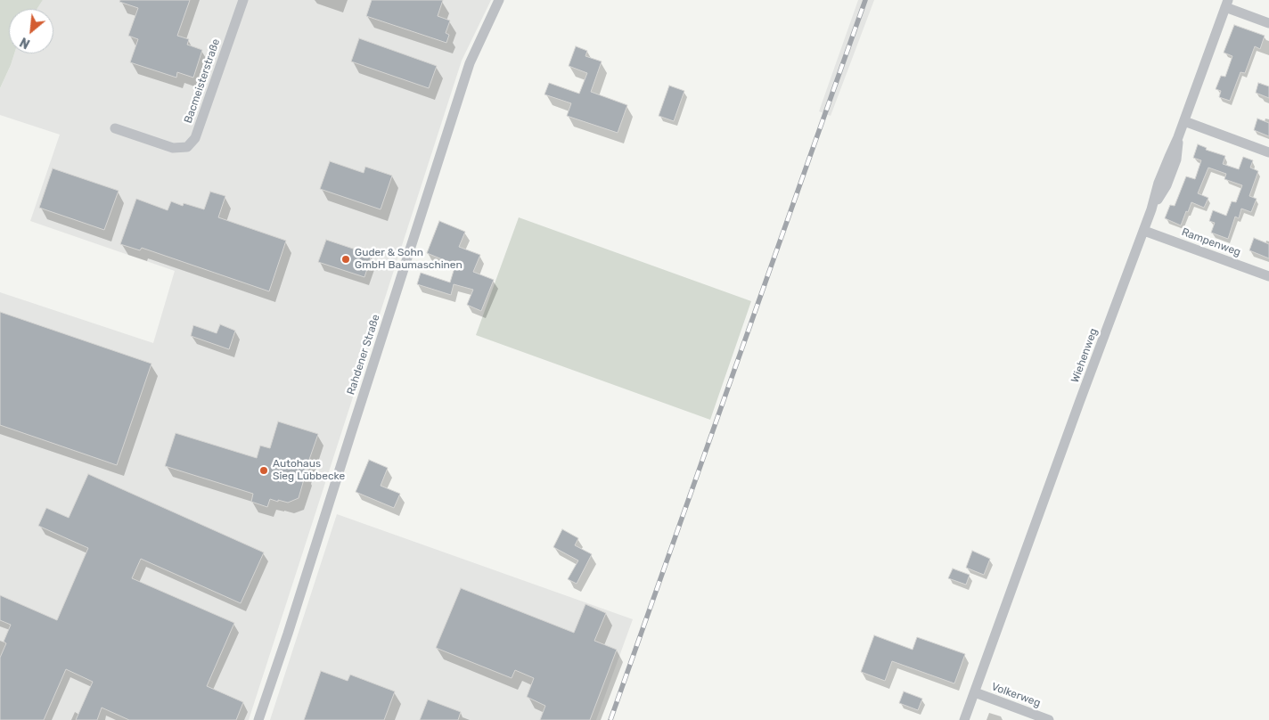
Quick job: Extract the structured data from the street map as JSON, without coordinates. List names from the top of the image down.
{
  "streets": {
    "street": [
      "Bacmeisterstraße",
      "Rampenweg",
      "Rahdener Straße",
      "Wiehenweg",
      "Volkerweg"
    ]
  },
  "crossings": [
    ["Rampenweg", "Wiehenweg"],
    ["Wiehenweg", "Volkerweg"]
  ],
  "places": ["Guder & Sohn GmbH Baumaschinen", "Autohaus Sieg Lübbecke"],
  "north": "bottom left"
}
